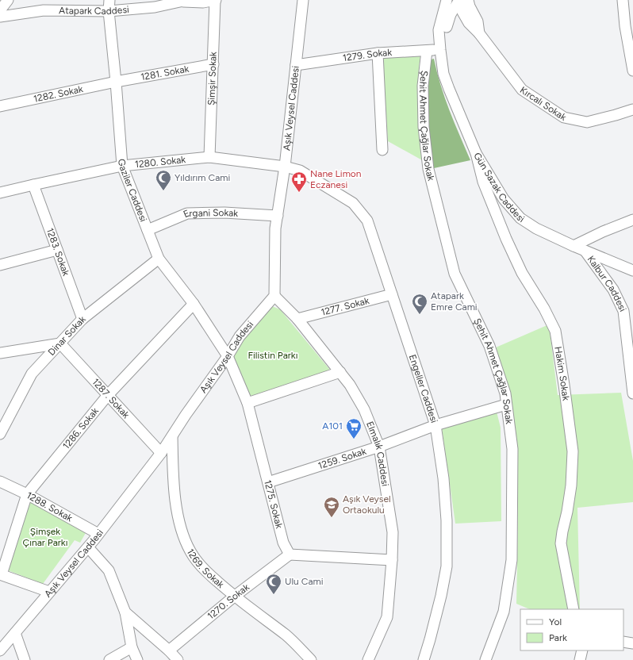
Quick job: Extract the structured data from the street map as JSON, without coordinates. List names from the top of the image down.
{
  "streets": {
    "street": [
      "Atapark Caddesi",
      "1279. Sokak",
      "1281. Sokak",
      "Şimşir Sokak",
      "1282. Sokak",
      "Kırcalı Sokak",
      "Aşık Veysel Caddesi",
      "Şehit Ahmet Çağlar Sokak",
      "1280. Sokak",
      "Gün Sazak Caddesi",
      "Gaziler Caddesi",
      "Ergani Sokak",
      "1283. Sokak",
      "Kalbur Caddesi",
      "1277. Sokak",
      "Dinar Sokak",
      "Hakim Sokak",
      "Engeller Caddesi",
      "1287. Sokak",
      "1286. Sokak",
      "Elmalık Caddesi",
      "1259. Sokak",
      "1275. Sokak",
      "1288. Sokak",
      "1269. Sokak",
      "1270. Sokak"
    ]
  },
  "crossings": [
    ["Atapark Caddesi", "Şimşir Sokak"],
    ["Atapark Caddesi", "Gaziler Caddesi"],
    ["1279. Sokak", "Aşık Veysel Caddesi"],
    ["1279. Sokak", "Şehit Ahmet Çağlar Sokak"],
    ["1279. Sokak", "Gün Sazak Caddesi"],
    ["1281. Sokak", "Şimşir Sokak"],
    ["1281. Sokak", "1282. Sokak"],
    ["1281. Sokak", "Gaziler Caddesi"],
    ["Şimşir Sokak", "1280. Sokak"],
    ["1282. Sokak", "Gaziler Caddesi"],
    ["Aşık Veysel Caddesi", "1280. Sokak"],
    ["Aşık Veysel Caddesi", "Gaziler Caddesi"],
    ["Aşık Veysel Caddesi", "Ergani Sokak"],
    ["Aşık Veysel Caddesi", "Engeller Caddesi"],
    ["Aşık Veysel Caddesi", "1287. Sokak"],
    ["Aşık Veysel Caddesi", "Elmalık Caddesi"],
    ["Aşık Veysel Caddesi", "1275. Sokak"],
    ["Aşık Veysel Caddesi", "1288. Sokak"],
    ["Aşık Veysel Caddesi", "1269. Sokak"],
    ["Şehit Ahmet Çağlar Sokak", "1259. Sokak"],
    ["1280. Sokak", "Gaziler Caddesi"],
    ["1280. Sokak", "1283. Sokak"],
    ["1280. Sokak", "Engeller Caddesi"],
    ["Gün Sazak Caddesi", "Kalbur Caddesi"],
    ["Gün Sazak Caddesi", "Hakim Sokak"],
    ["Gaziler Caddesi", "Ergani Sokak"],
    ["Gaziler Caddesi", "Dinar Sokak"],
    ["Gaziler Caddesi", "1286. Sokak"],
    ["Gaziler Caddesi", "1275. Sokak"],
    ["1283. Sokak", "Dinar Sokak"],
    ["1277. Sokak", "Engeller Caddesi"],
    ["1277. Sokak", "Elmalık Caddesi"],
    ["Dinar Sokak", "1287. Sokak"],
    ["Engeller Caddesi", "1259. Sokak"],
    ["1287. Sokak", "1286. Sokak"],
    ["1286. Sokak", "1288. Sokak"],
    ["Elmalık Caddesi", "1259. Sokak"],
    ["1259. Sokak", "1275. Sokak"],
    ["1275. Sokak", "1270. Sokak"],
    ["1269. Sokak", "1270. Sokak"]
  ],
  "parks": ["Filistin Parkı", "Şimşek Çınar Parkı"],
  "places": {
    "mosque": ["Yıldırım Cami", "Atapark Emre Cami", "Ulu Cami"],
    "pharmacy": ["Nane Limon Eczanesi"],
    "supermarket": ["A101"],
    "school or university": ["Aşık Veysel Ortaokulu"]
  },
  "legend": ["Yol", "Park"]
}
